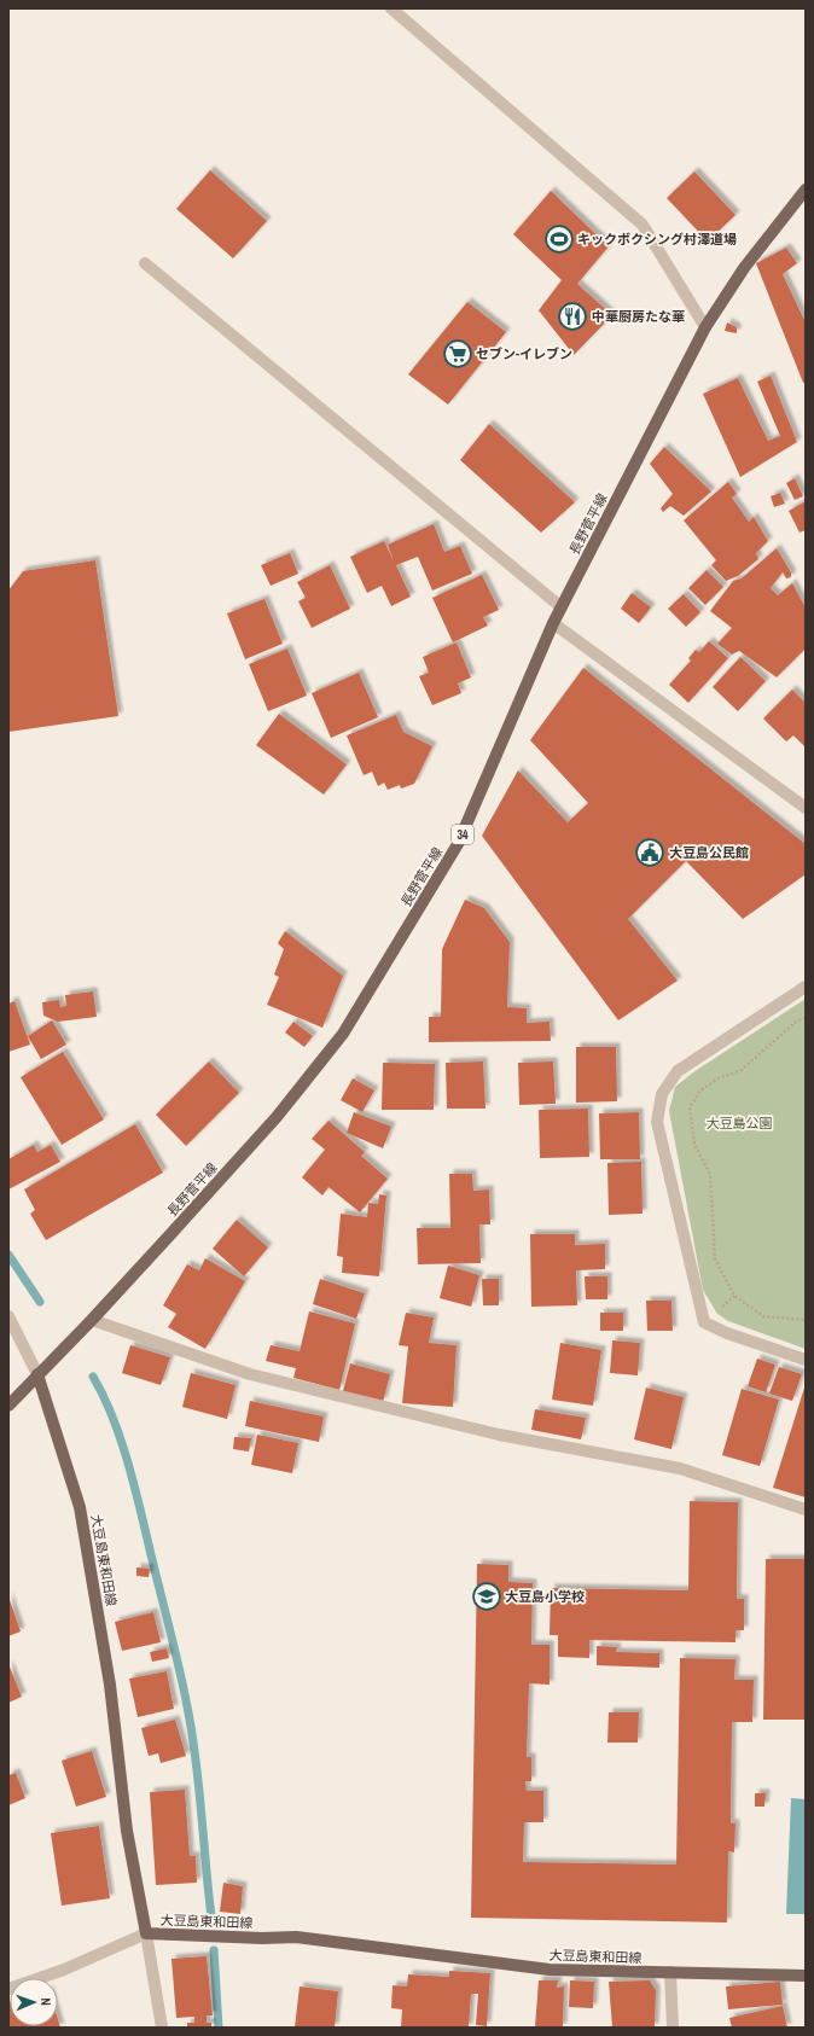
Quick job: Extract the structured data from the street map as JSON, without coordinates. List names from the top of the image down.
{
  "streets": {
    "main road": ["長野菅平線", "34", "大豆島東和田線"]
  },
  "crossings": [
    ["長野菅平線", "大豆島東和田線"]
  ],
  "parks": ["大豆島公園"],
  "places": {
    "sports": ["キックボクシング村澤道場"],
    "restaurant": ["中華厨房たな華"],
    "supermarket": ["セブン-イレブン"],
    "public building": ["大豆島公民館"],
    "school or university": ["大豆島小学校"]
  },
  "north": "right"
}
